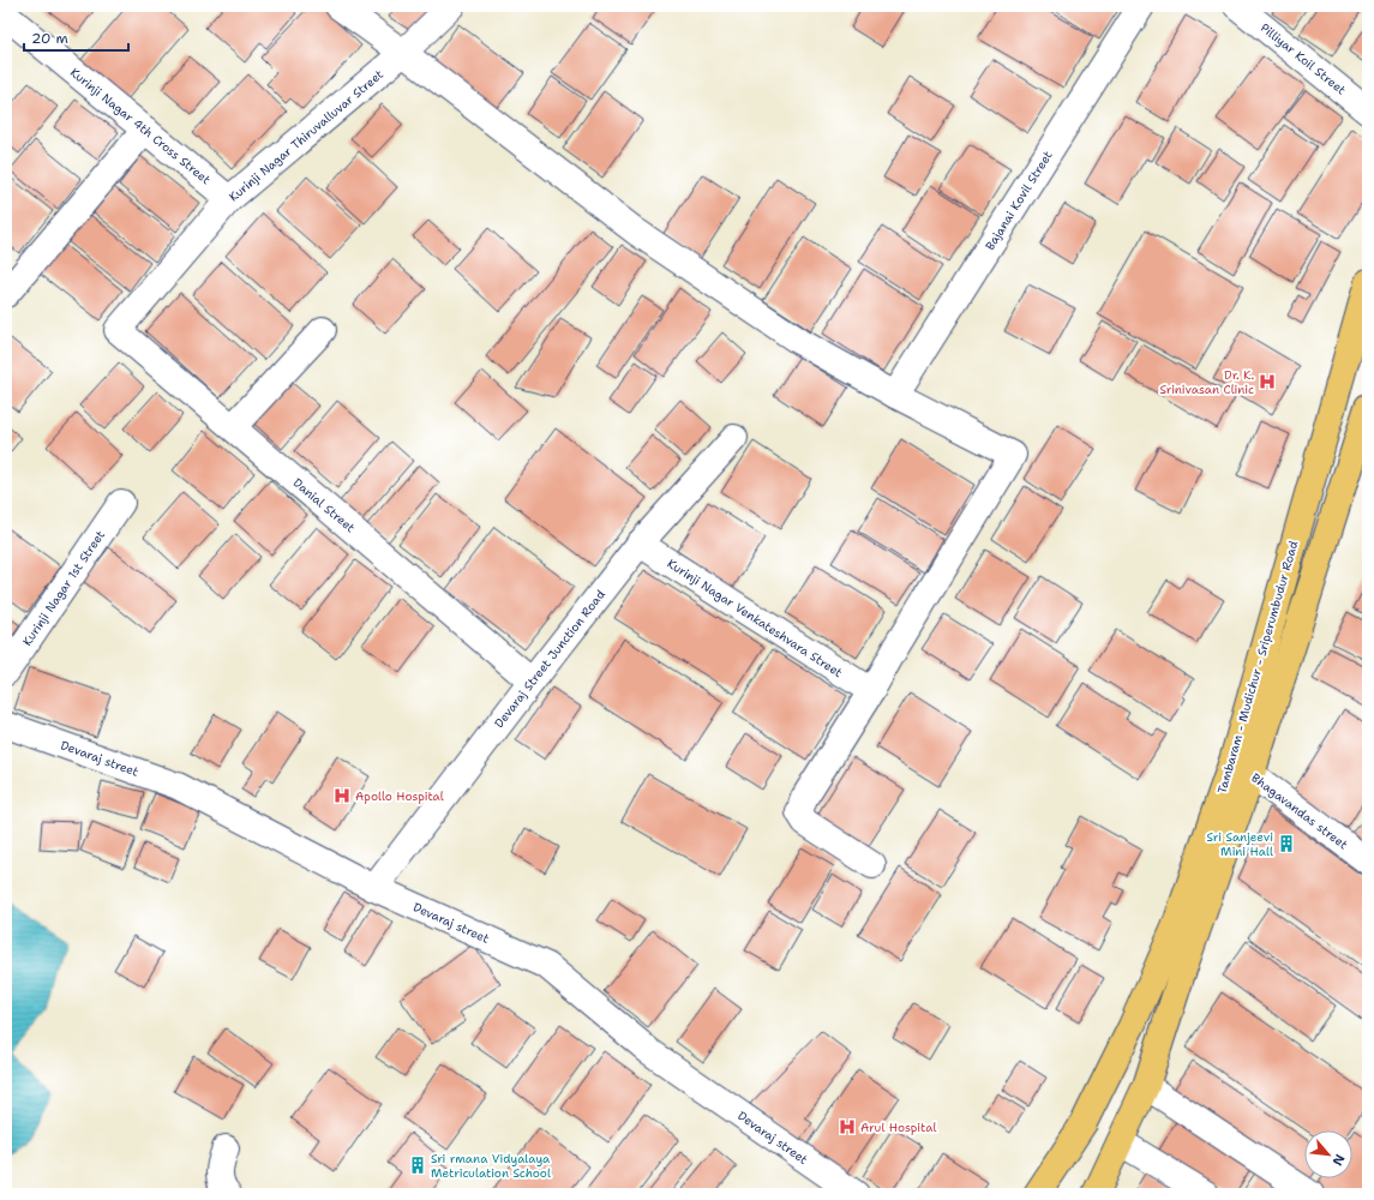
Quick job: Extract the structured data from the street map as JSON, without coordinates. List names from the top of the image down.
{
  "streets": {
    "main road": ["Tambaram - Mudichur - Sriperumbudur Road"],
    "street": [
      "Pilliyar Koil Street",
      "Kurinji Nagar 4th Cross Street",
      "Kurinji Nagar Thiruvalluvar Street",
      "Bajanai Kovil Street",
      "Danial Street",
      "Kurinji Nagar 1st Street",
      "Kurinji Nagar Venkateshvara Street",
      "Devaraj Street Junction Road",
      "Devaraj street",
      "Bhagavandas street"
    ]
  },
  "crossings": [
    ["Kurinji Nagar 4th Cross Street", "Kurinji Nagar Thiruvalluvar Street"],
    ["Kurinji Nagar Thiruvalluvar Street", "Danial Street"],
    ["Danial Street", "Devaraj Street Junction Road"],
    ["Kurinji Nagar Venkateshvara Street", "Devaraj Street Junction Road"],
    ["Devaraj Street Junction Road", "Devaraj street"],
    ["Tambaram - Mudichur - Sriperumbudur Road", "Bhagavandas street"]
  ],
  "places": {
    "hospital": ["Dr. K. Srinivasan Clinic", "Apollo Hospital", "Arul Hospital"],
    "building": ["Sri Sanjeevi Mini Hall", "Sri rmana Vidyalaya Metriculation School"]
  },
  "scale_bar": "20 m",
  "north": "bottom right"
}
